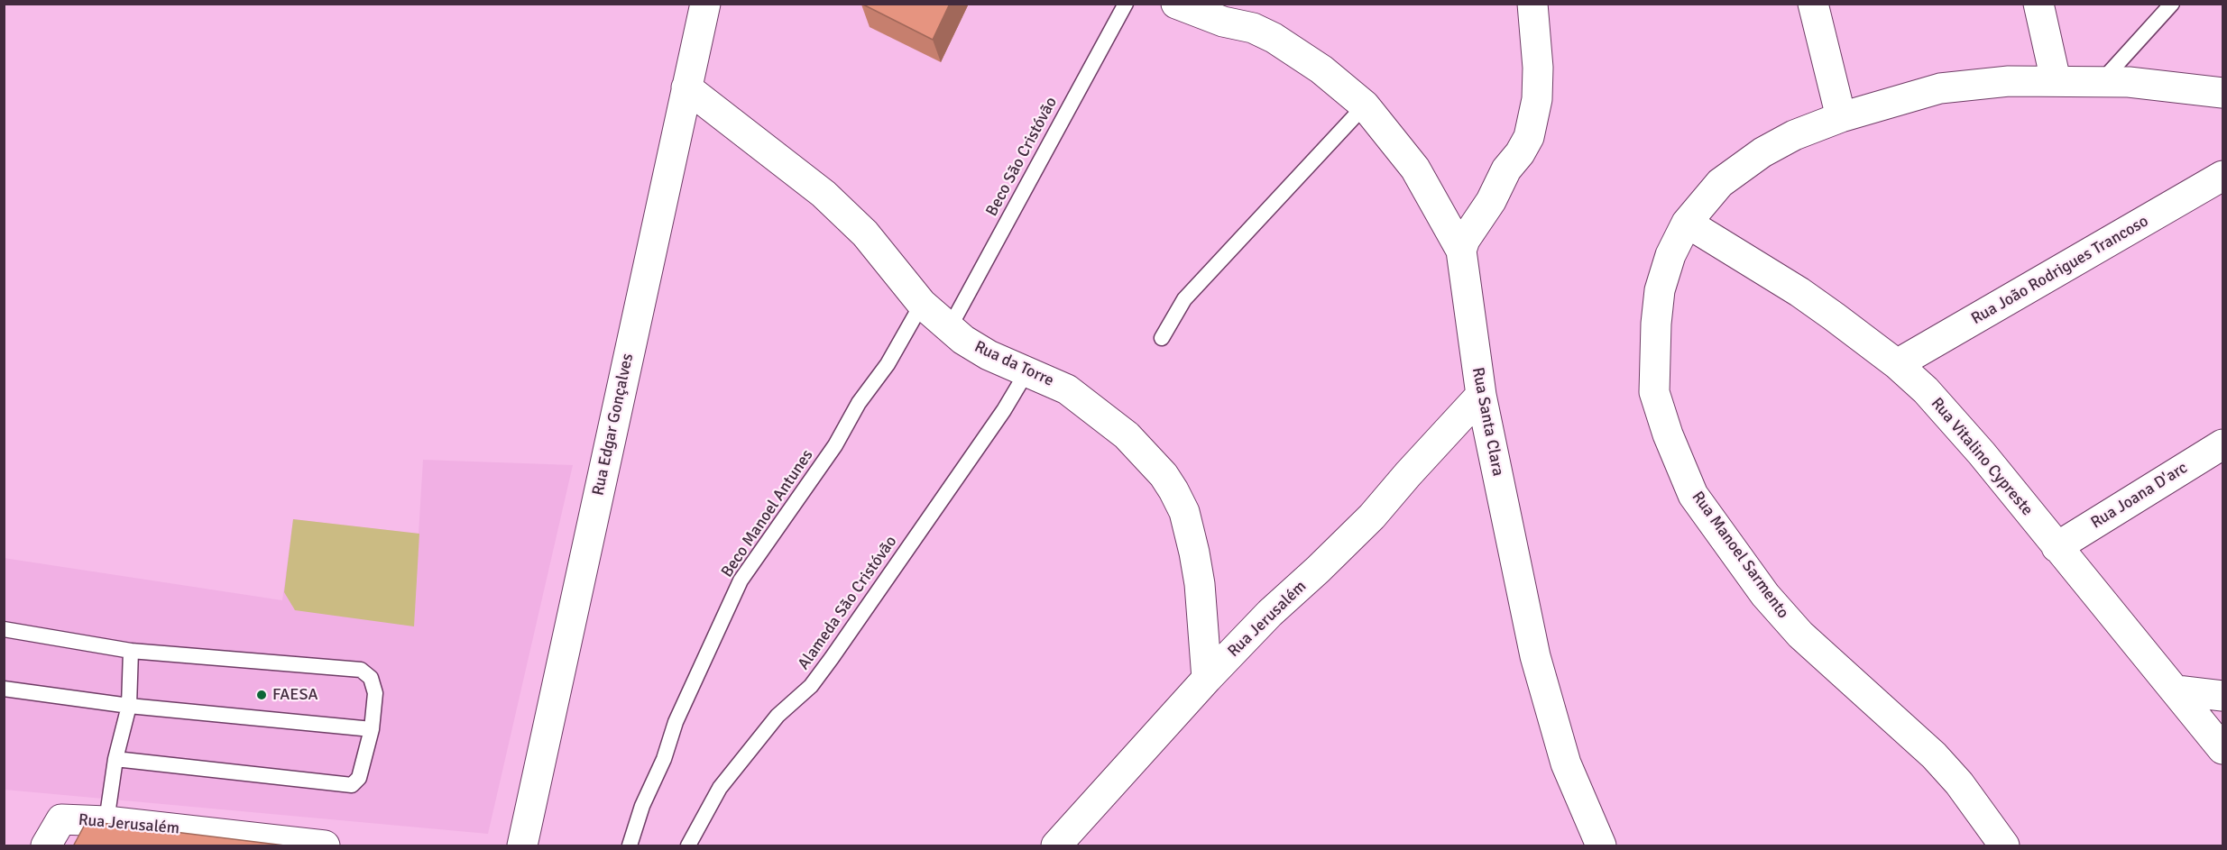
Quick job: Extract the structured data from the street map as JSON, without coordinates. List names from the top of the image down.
{
  "streets": {
    "street": [
      "Rua João Rodrigues Trancoso",
      "Rua da Torre",
      "Rua Santa Clara",
      "Rua Edgar Gonçalves",
      "Rua Vitalino Cypreste",
      "Rua Joana D'arc",
      "Rua Manoel Sarmento",
      "Rua Jerusalém"
    ],
    "lane": ["Beco São Cristóvão", "Beco Manoel Antunes", "Alameda São Cristóvão"]
  },
  "crossings": [
    ["Beco São Cristóvão", "Rua da Torre"],
    ["Rua João Rodrigues Trancoso", "Rua Vitalino Cypreste"],
    ["Rua da Torre", "Rua Edgar Gonçalves"],
    ["Rua da Torre", "Beco Manoel Antunes"],
    ["Rua da Torre", "Alameda São Cristóvão"],
    ["Rua da Torre", "Rua Jerusalém"],
    ["Rua Santa Clara", "Rua Jerusalém"],
    ["Rua Vitalino Cypreste", "Rua Joana D'arc"],
    ["Rua Vitalino Cypreste", "Rua Manoel Sarmento"]
  ],
  "places": ["FAESA"]
}
